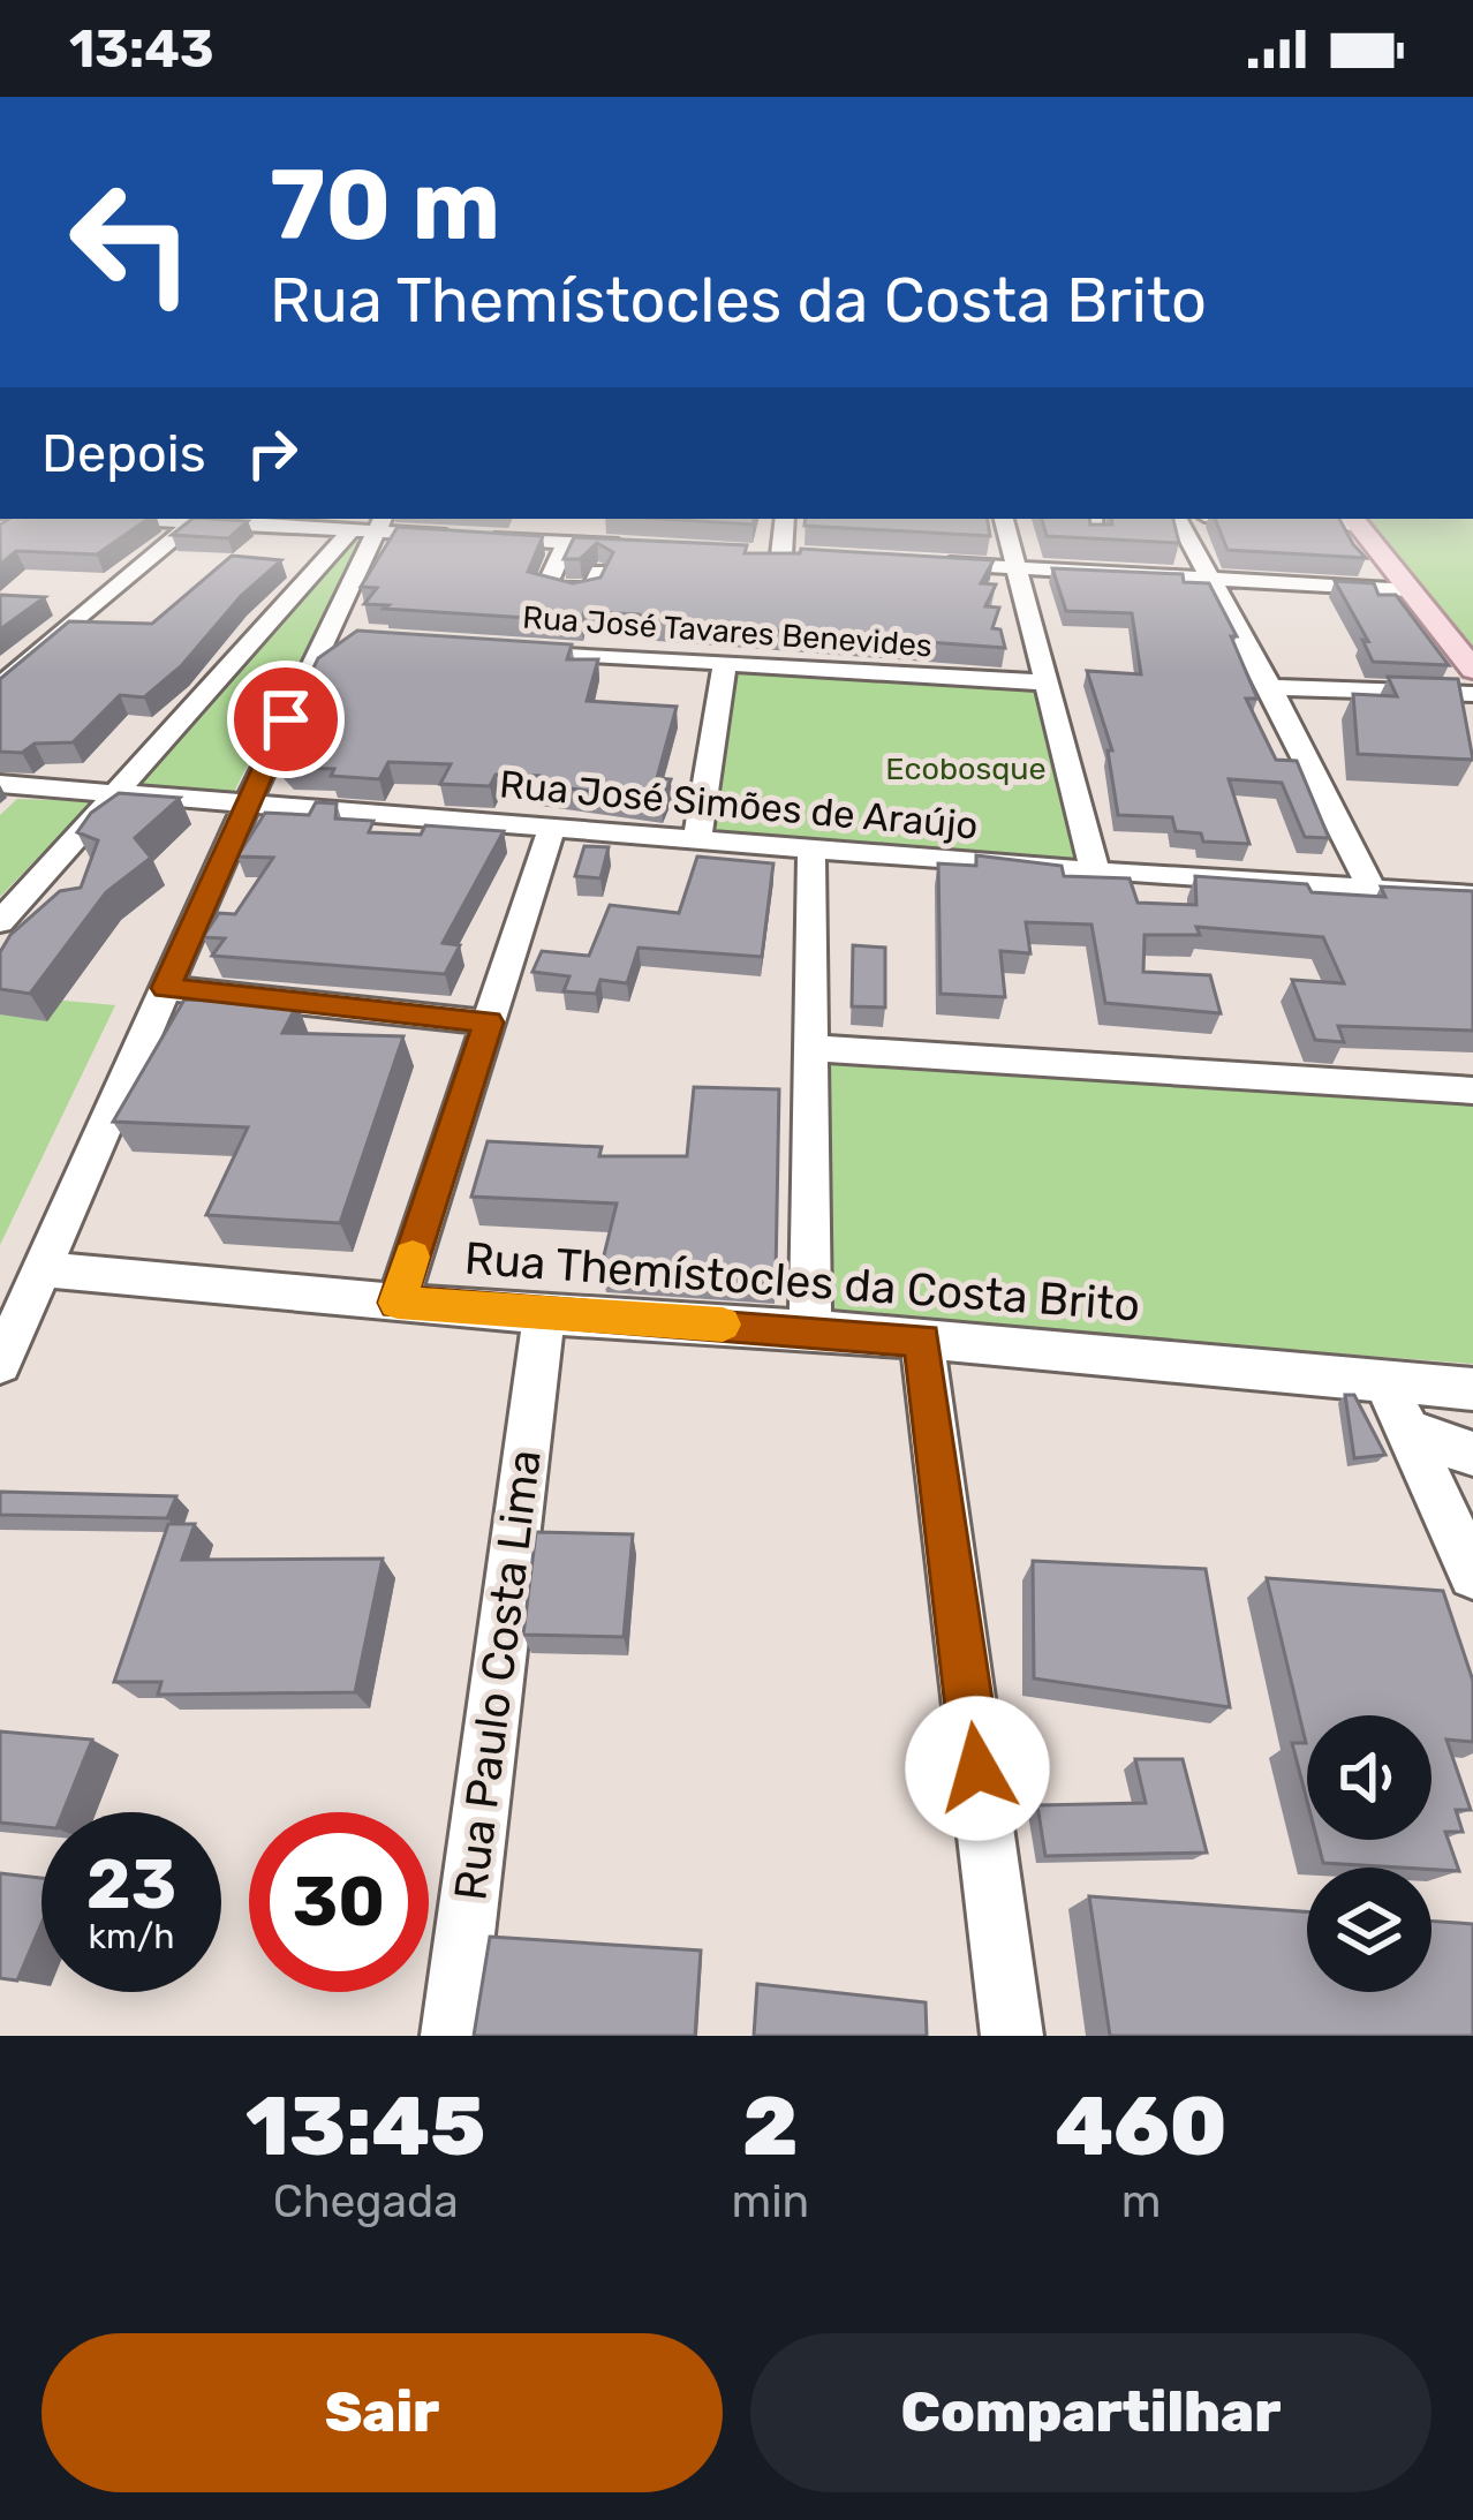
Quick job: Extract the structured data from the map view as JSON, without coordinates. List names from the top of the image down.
{
  "streets": {
    "street": [
      "Rua José Tavares Benevides",
      "Rua José Simões de Araújo",
      "Rua Themístocles da Costa Brito",
      "Rua Paulo Costa Lima"
    ]
  },
  "crossings": [
    ["Rua Themístocles da Costa Brito", "Rua Paulo Costa Lima"]
  ],
  "parks": ["Ecobosque"],
  "page": {
    "status": "13:43",
    "turn": ["70 m", "Rua Themístocles da Costa Brito"],
    "then": "Depois",
    "speed": "23 km/h",
    "limit": "30",
    "eta": [
      "13:45",
      "Chegada",
      "2",
      "min",
      "460",
      "m"
    ],
    "buttons": ["Sair", "Compartilhar"]
  }
}
